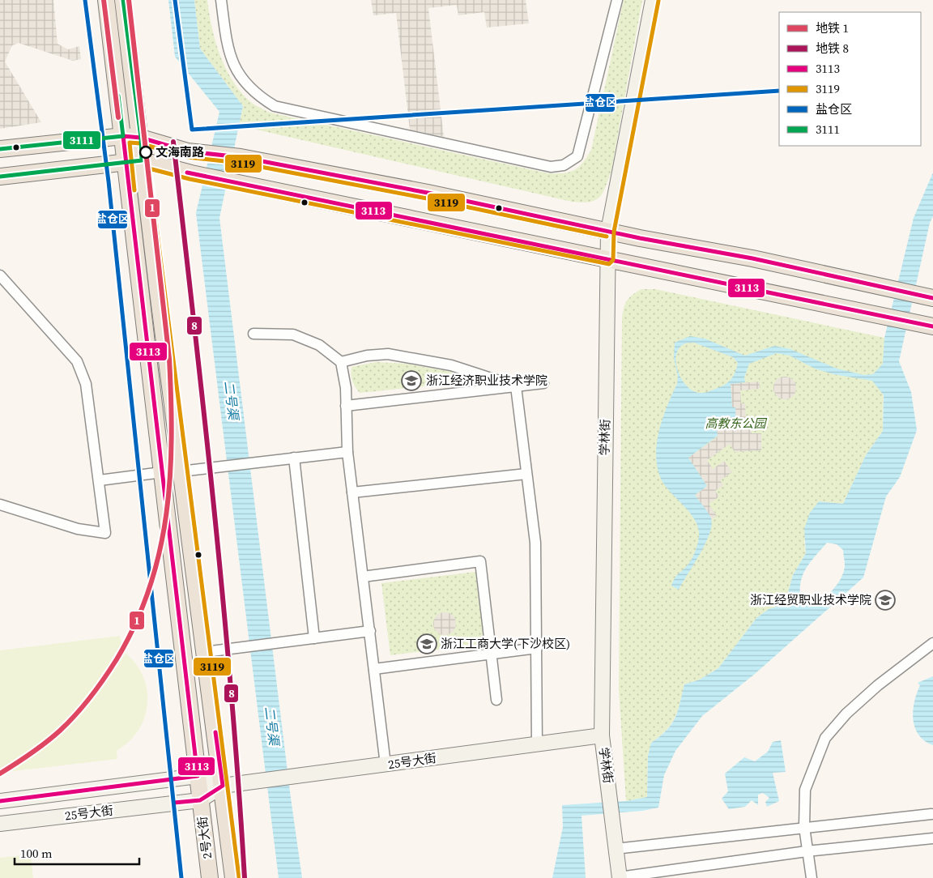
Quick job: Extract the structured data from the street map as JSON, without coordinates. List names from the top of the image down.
{
  "streets": {
    "main road": ["学林街", "25号大街", "2号大街"]
  },
  "crossings": [
    ["学林街", "25号大街"],
    ["25号大街", "2号大街"]
  ],
  "water": ["二号渠"],
  "parks": ["高教东公园"],
  "places": {
    "other": ["文海南路"],
    "school or university": ["浙江经济职业技术学院", "浙江经贸职业技术学院", "浙江工商大学(下沙校区)"]
  },
  "lines": [
    "metro line 1",
    "transit line 盐仓区",
    "transit line 3111",
    "transit line 3119",
    "transit line 3113",
    "metro line 8"
  ],
  "legend": [
    "地铁 1",
    "地铁 8",
    "3113",
    "3119",
    "盐仓区",
    "3111"
  ],
  "scale_bar": "100 m"
}
